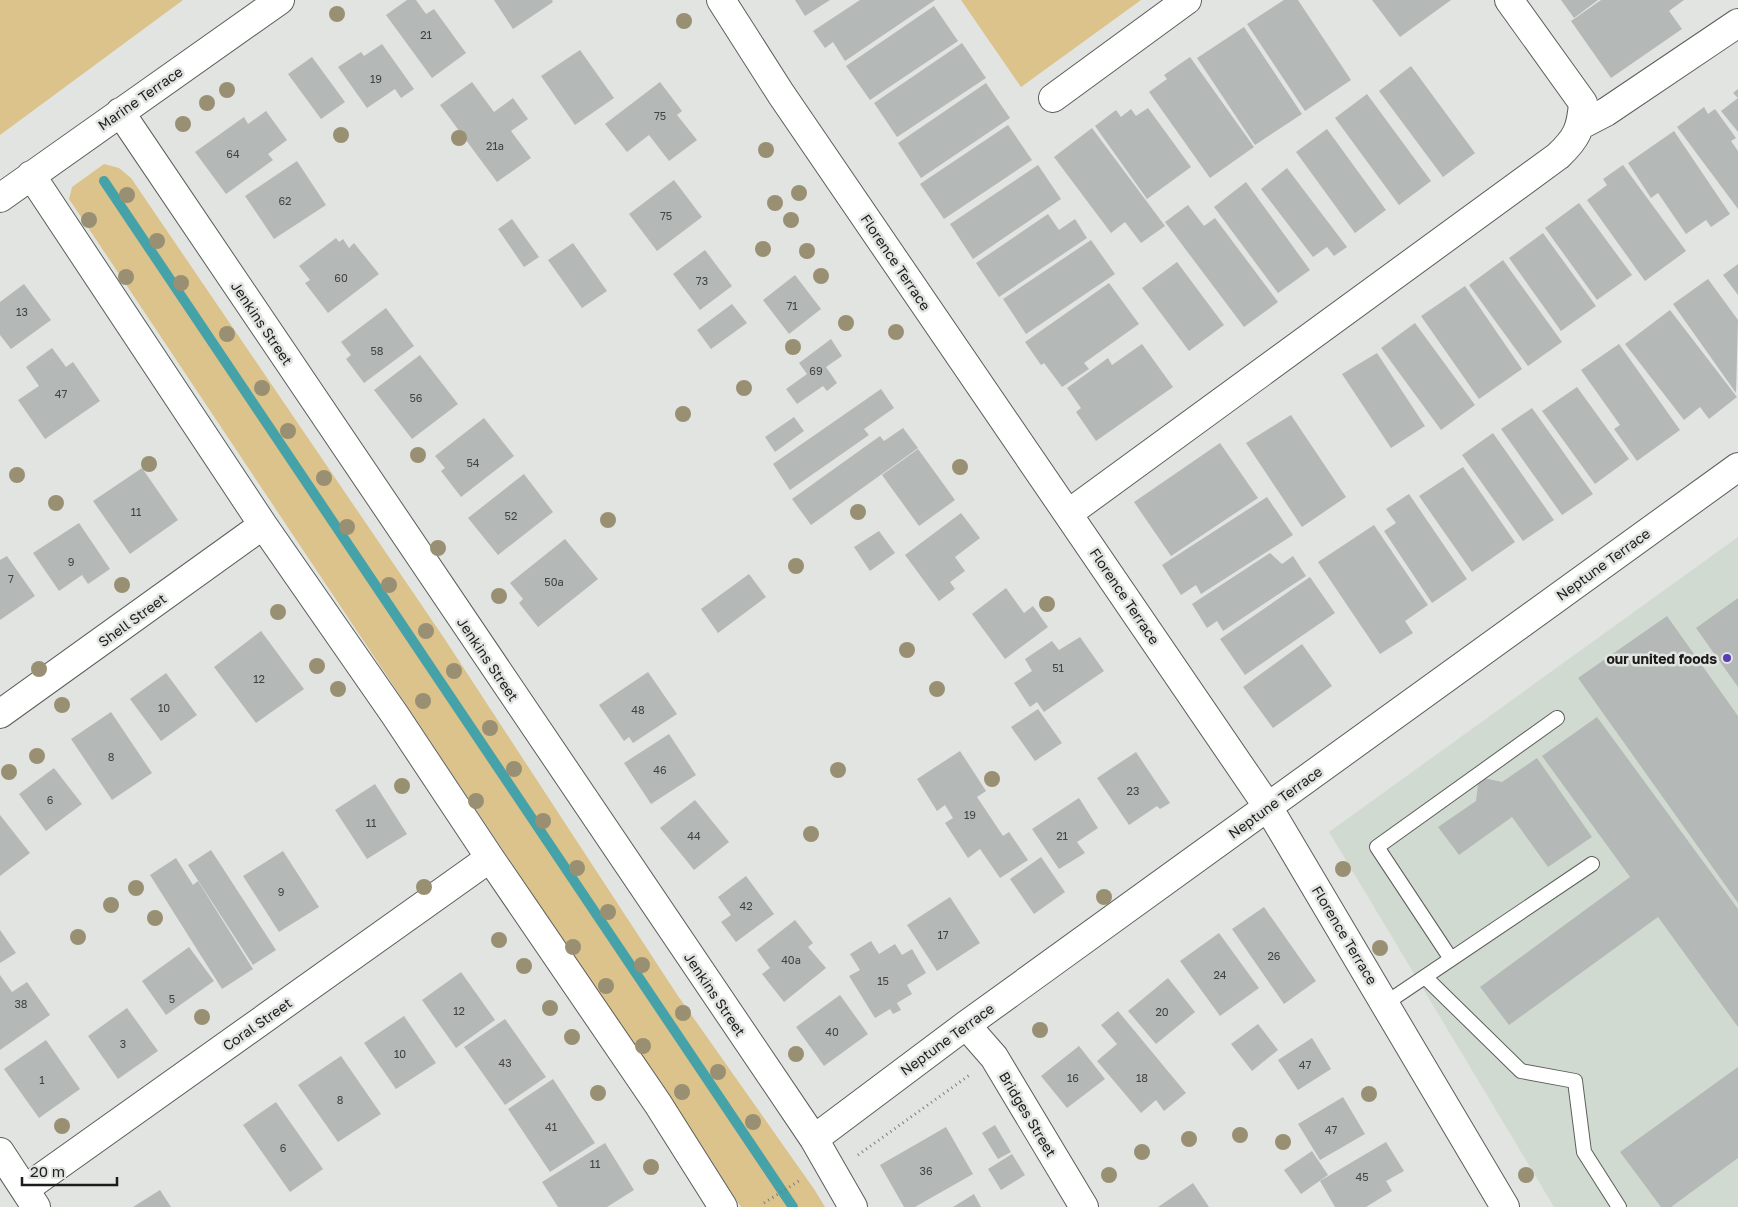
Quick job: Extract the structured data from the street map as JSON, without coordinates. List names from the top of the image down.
{
  "streets": {
    "street": [
      "Marine Terrace",
      "Florence Terrace",
      "Jenkins Street",
      "Neptune Terrace",
      "Shell Street",
      "Coral Street",
      "Bridges Street"
    ]
  },
  "crossings": [
    ["Marine Terrace", "Jenkins Street"],
    ["Florence Terrace", "Neptune Terrace"],
    ["Jenkins Street", "Neptune Terrace"],
    ["Neptune Terrace", "Bridges Street"]
  ],
  "places": ["our united foods"],
  "house_numbers": [
    "21",
    "19",
    "75",
    "21a",
    "64",
    "62",
    "75",
    "60",
    "73",
    "71",
    "13",
    "58",
    "69",
    "47",
    "56",
    "54",
    "11",
    "52",
    "9",
    "7",
    "50a",
    "51",
    "12",
    "10",
    "48",
    "8",
    "46",
    "23",
    "6",
    "19",
    "11",
    "44",
    "21",
    "9",
    "42",
    "17",
    "26",
    "40a",
    "24",
    "15",
    "5",
    "38",
    "12",
    "20",
    "40",
    "3",
    "10",
    "43",
    "47",
    "16",
    "18",
    "1",
    "8",
    "41",
    "47",
    "6",
    "11",
    "36",
    "45"
  ],
  "scale_bar": "20 m"
}
